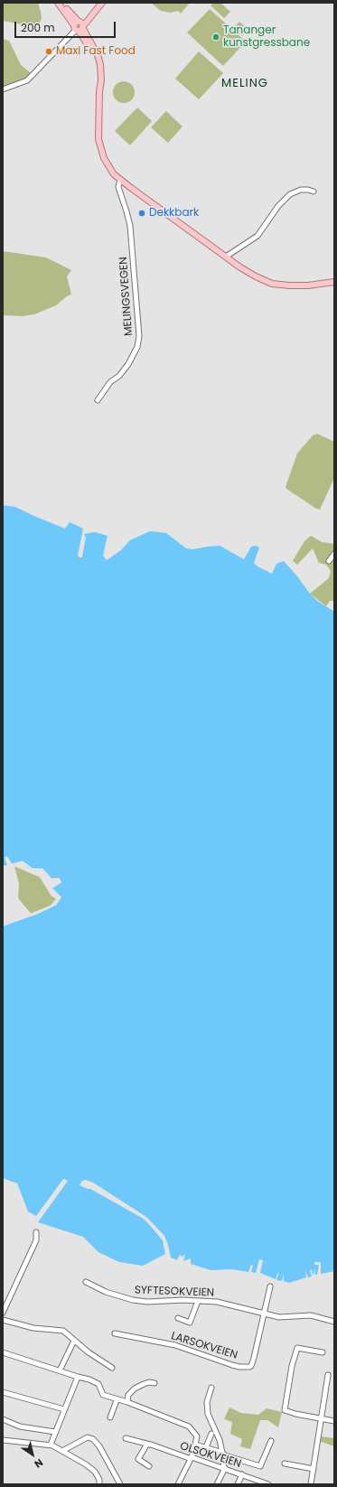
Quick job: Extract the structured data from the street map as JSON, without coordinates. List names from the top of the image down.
{
  "streets": {
    "street": [
      "MELINGSVEGEN",
      "SYFTESOKVEIEN",
      "LARSOKVEIEN",
      "OLSOKVEIEN"
    ]
  },
  "crossings": [
    ["SYFTESOKVEIEN", "LARSOKVEIEN"]
  ],
  "districts": ["MELING"],
  "places": ["Tananger kunstgressbane", "Maxi Fast Food", "Dekkbark"],
  "scale_bar": "200 m",
  "north": "bottom right"
}
